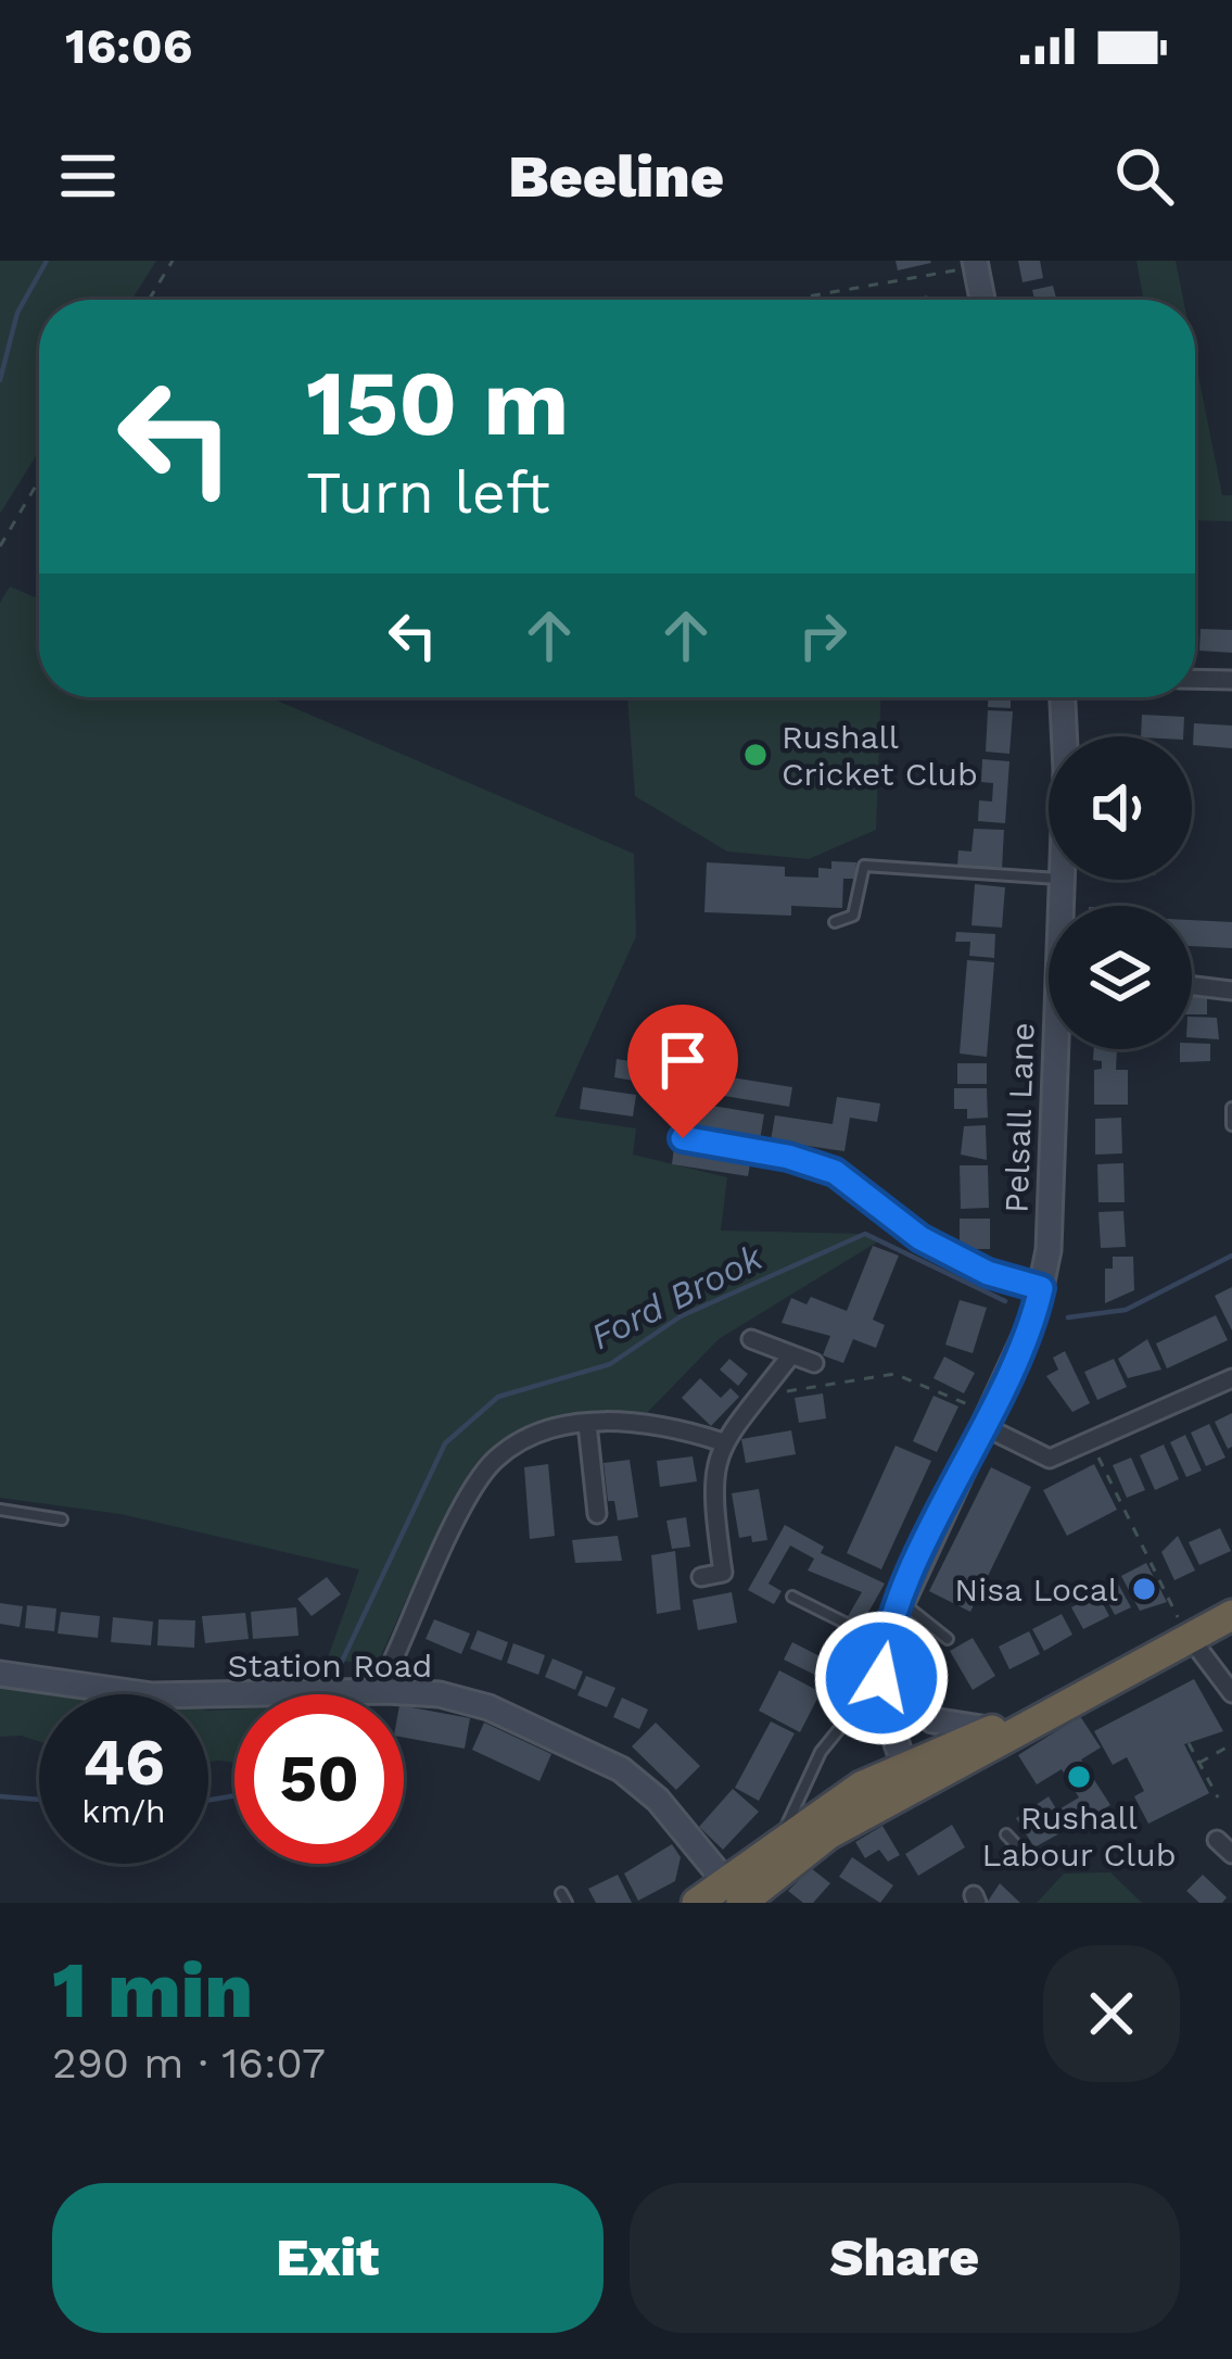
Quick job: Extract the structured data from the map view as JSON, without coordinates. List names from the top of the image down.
{
  "streets": {
    "main road": ["Pelsall Lane", "Station Road"]
  },
  "water": ["Ford Brook"],
  "places": ["Rushall Cricket Club", "Nisa Local", "Rushall Labour Club"],
  "page": {
    "status": "16:06",
    "header": "Beeline",
    "turn": ["150 m", "Turn left"],
    "speed": "46 km/h",
    "limit": "50",
    "heading": ["1 min", "290 m · 16:07"],
    "buttons": ["Exit", "Share"]
  }
}
